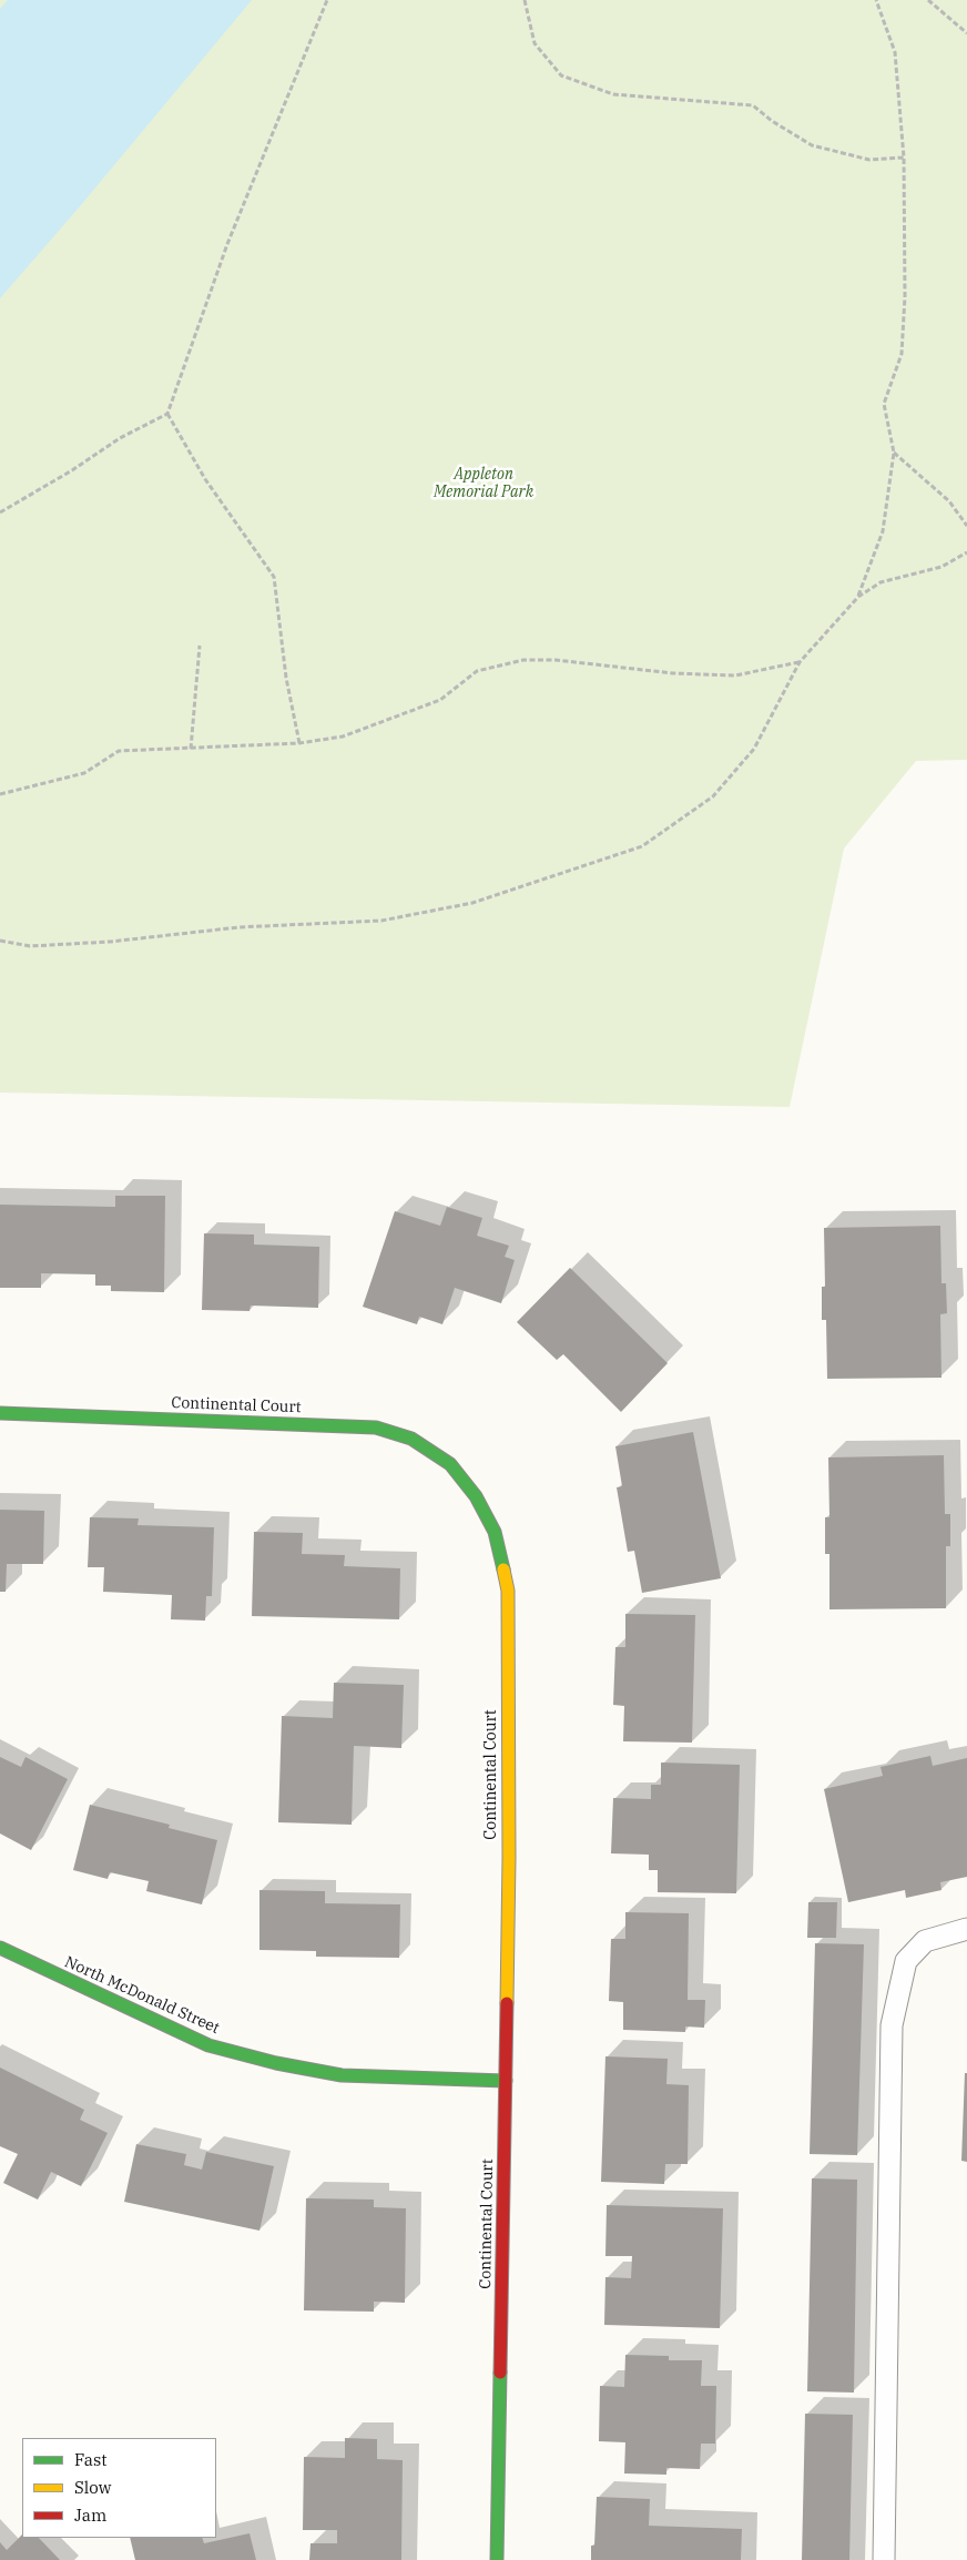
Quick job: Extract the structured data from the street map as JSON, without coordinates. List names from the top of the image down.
{
  "streets": {
    "street": ["Continental Court", "North McDonald Street"]
  },
  "crossings": [
    ["Continental Court", "North McDonald Street"]
  ],
  "parks": ["Appleton Memorial Park"],
  "legend": ["Fast", "Slow", "Jam"]
}
